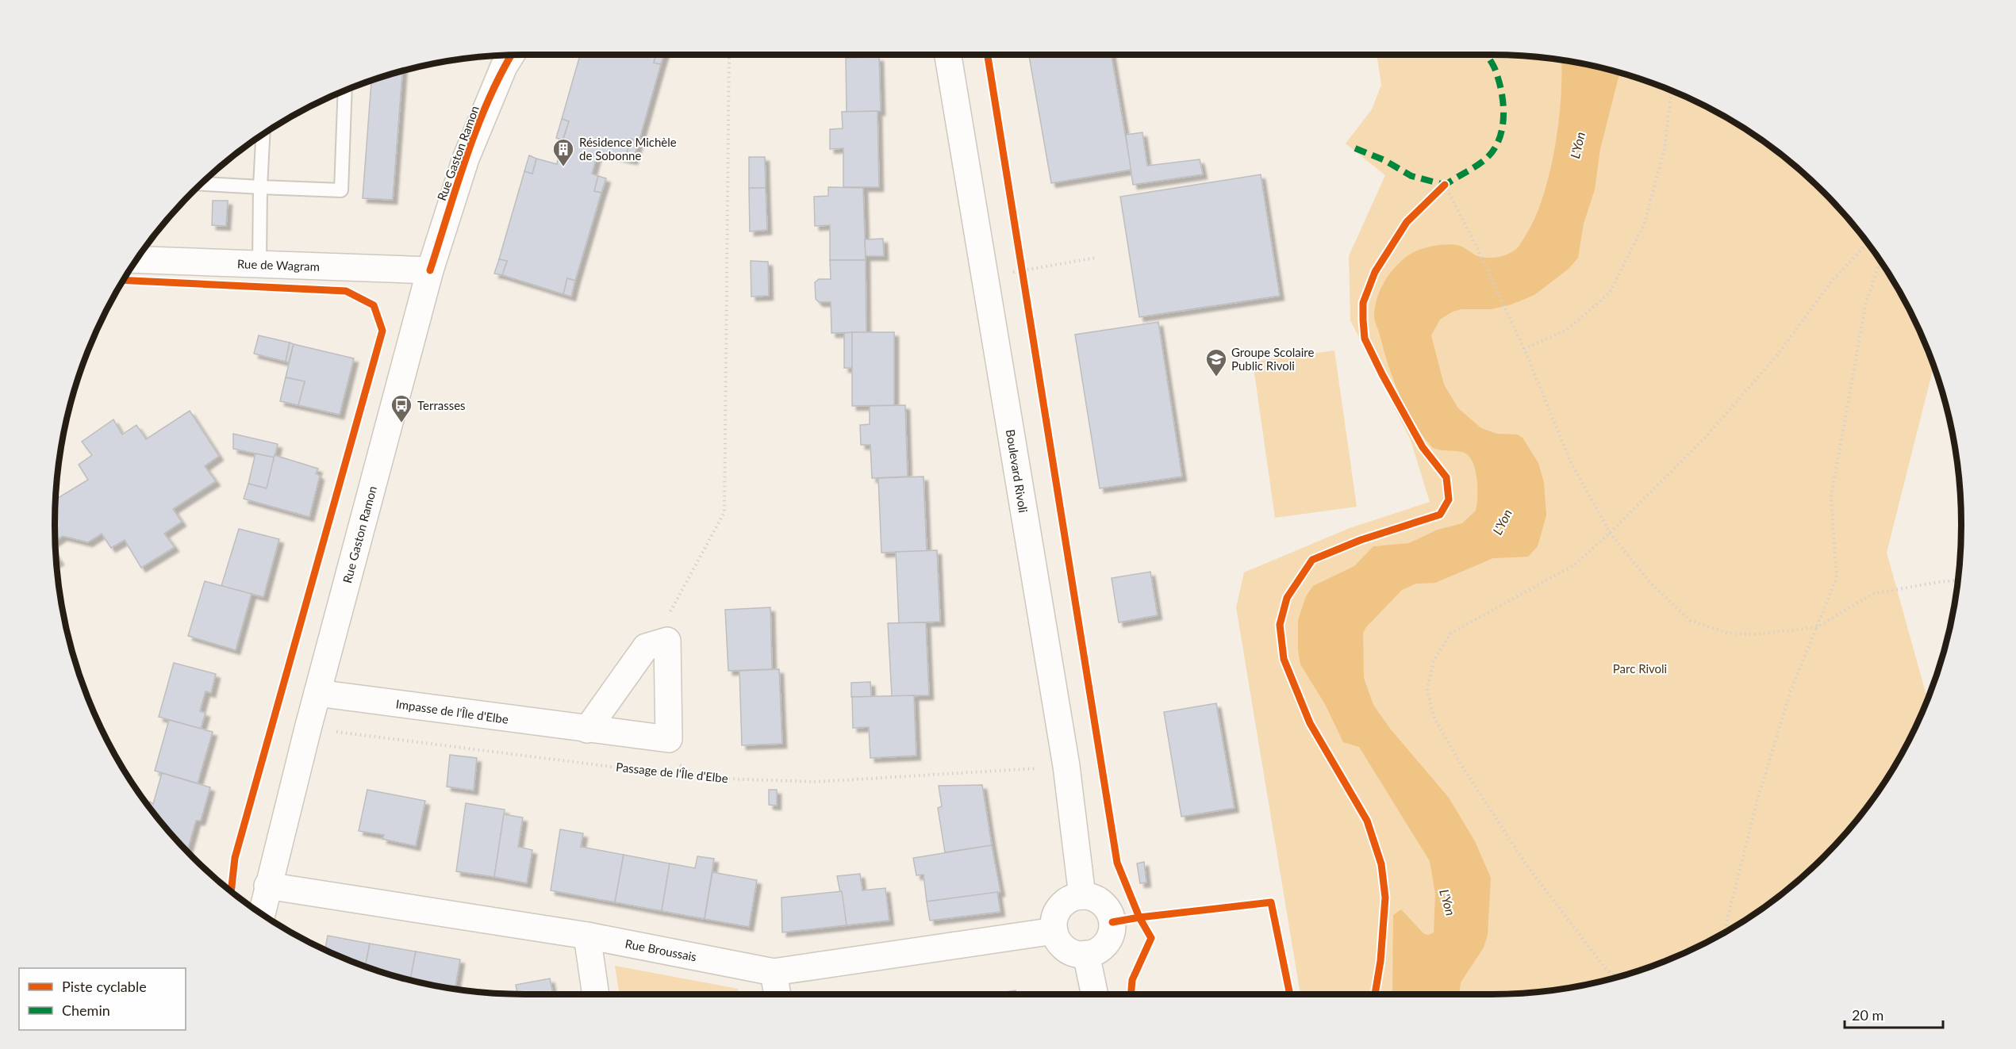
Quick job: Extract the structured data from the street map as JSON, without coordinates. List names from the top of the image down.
{
  "streets": {
    "street": [
      "Rue Gaston Ramon",
      "Rue de Wagram",
      "Boulevard Rivoli",
      "Impasse de l'Île d'Elbe",
      "Rue Broussais"
    ],
    "path": ["Passage de l'Île d'Elbe"]
  },
  "crossings": [
    ["Rue Gaston Ramon", "Rue de Wagram"],
    ["Rue Gaston Ramon", "Impasse de l'Île d'Elbe"],
    ["Rue Gaston Ramon", "Passage de l'Île d'Elbe"],
    ["Rue Gaston Ramon", "Rue Broussais"],
    ["Boulevard Rivoli", "Passage de l'Île d'Elbe"],
    ["Boulevard Rivoli", "Rue Broussais"]
  ],
  "water": ["L'Yon"],
  "parks": ["Parc Rivoli"],
  "places": {
    "building": ["Résidence Michèle de Sobonne"],
    "school or university": ["Groupe Scolaire Public Rivoli"],
    "bus stop": ["Terrasses"]
  },
  "legend": ["Piste cyclable", "Chemin"],
  "scale_bar": "20 m"
}
